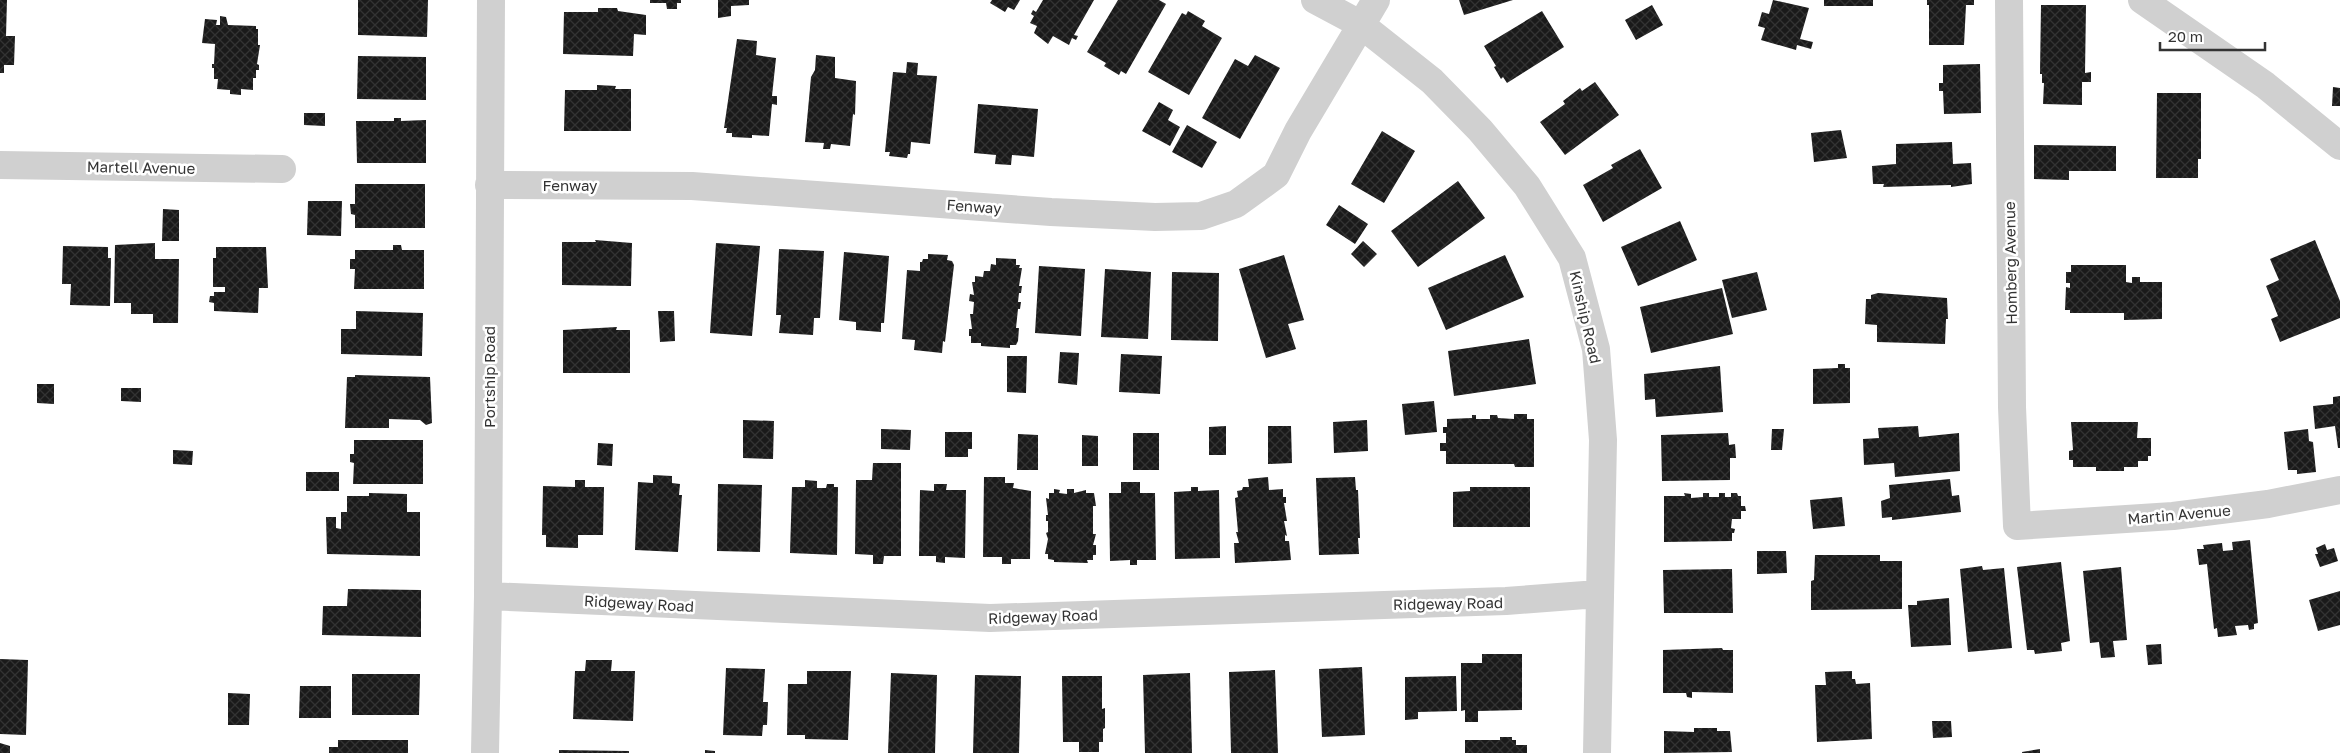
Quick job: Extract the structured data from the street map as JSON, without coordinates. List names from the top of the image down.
{
  "streets": {
    "street": [
      "Martell Avenue",
      "Fenway",
      "Homberg Avenue",
      "Kinship Road",
      "Portship Road",
      "Martin Avenue",
      "Ridgeway Road"
    ]
  },
  "crossings": [
    ["Fenway", "Kinship Road"],
    ["Fenway", "Portship Road"],
    ["Homberg Avenue", "Martin Avenue"],
    ["Kinship Road", "Ridgeway Road"],
    ["Portship Road", "Ridgeway Road"]
  ],
  "scale_bar": "20 m"
}
